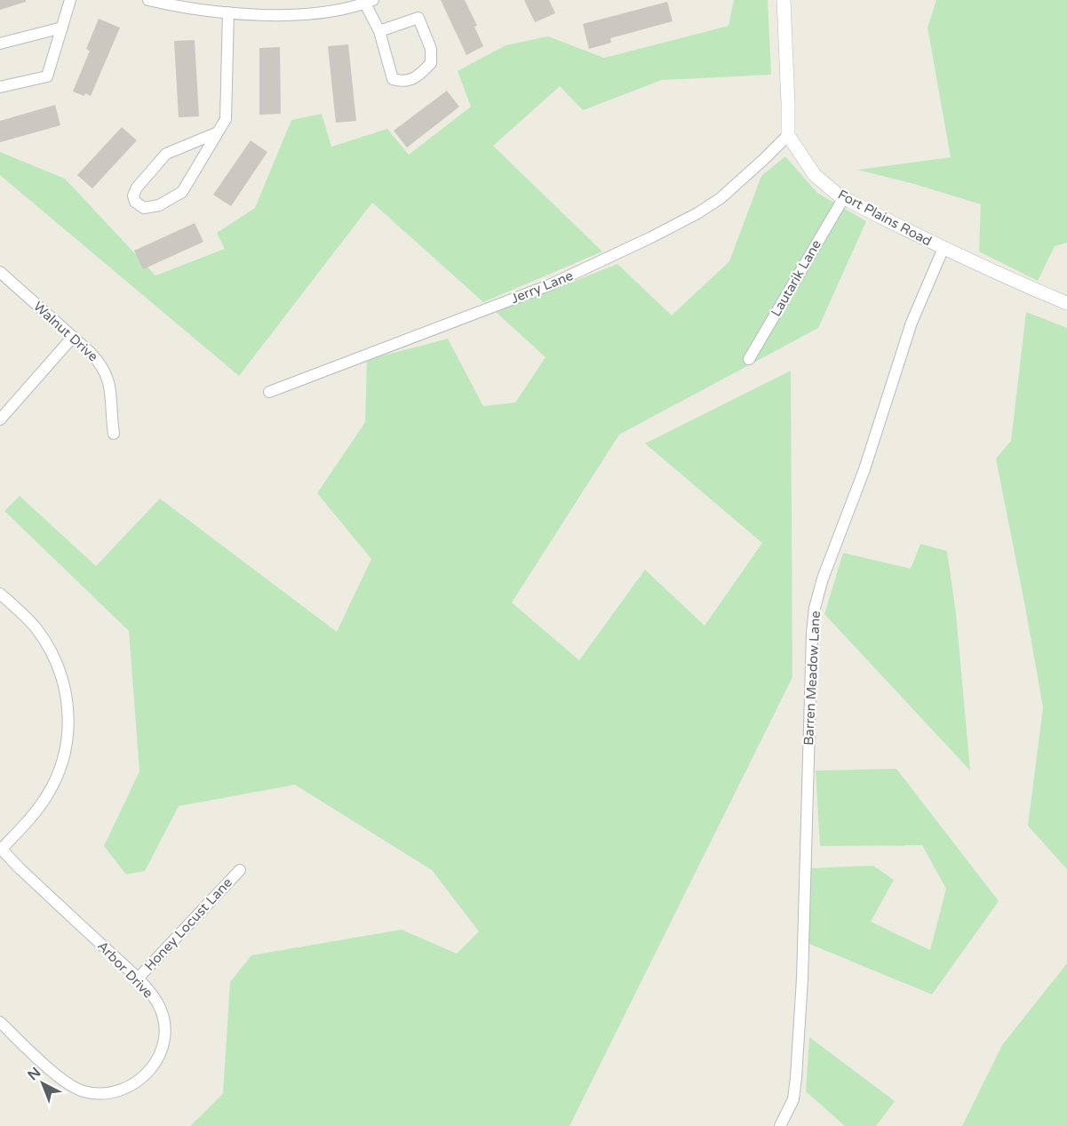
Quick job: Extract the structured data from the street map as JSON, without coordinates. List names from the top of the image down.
{
  "streets": {
    "street": [
      "Fort Plains Road",
      "Lautarik Lane",
      "Jerry Lane",
      "Walnut Drive",
      "Barren Meadow Lane",
      "Honey Locust Lane",
      "Arbor Drive"
    ]
  },
  "crossings": [
    ["Fort Plains Road", "Lautarik Lane"],
    ["Fort Plains Road", "Jerry Lane"],
    ["Fort Plains Road", "Barren Meadow Lane"],
    ["Honey Locust Lane", "Arbor Drive"]
  ],
  "north": "top left"
}
